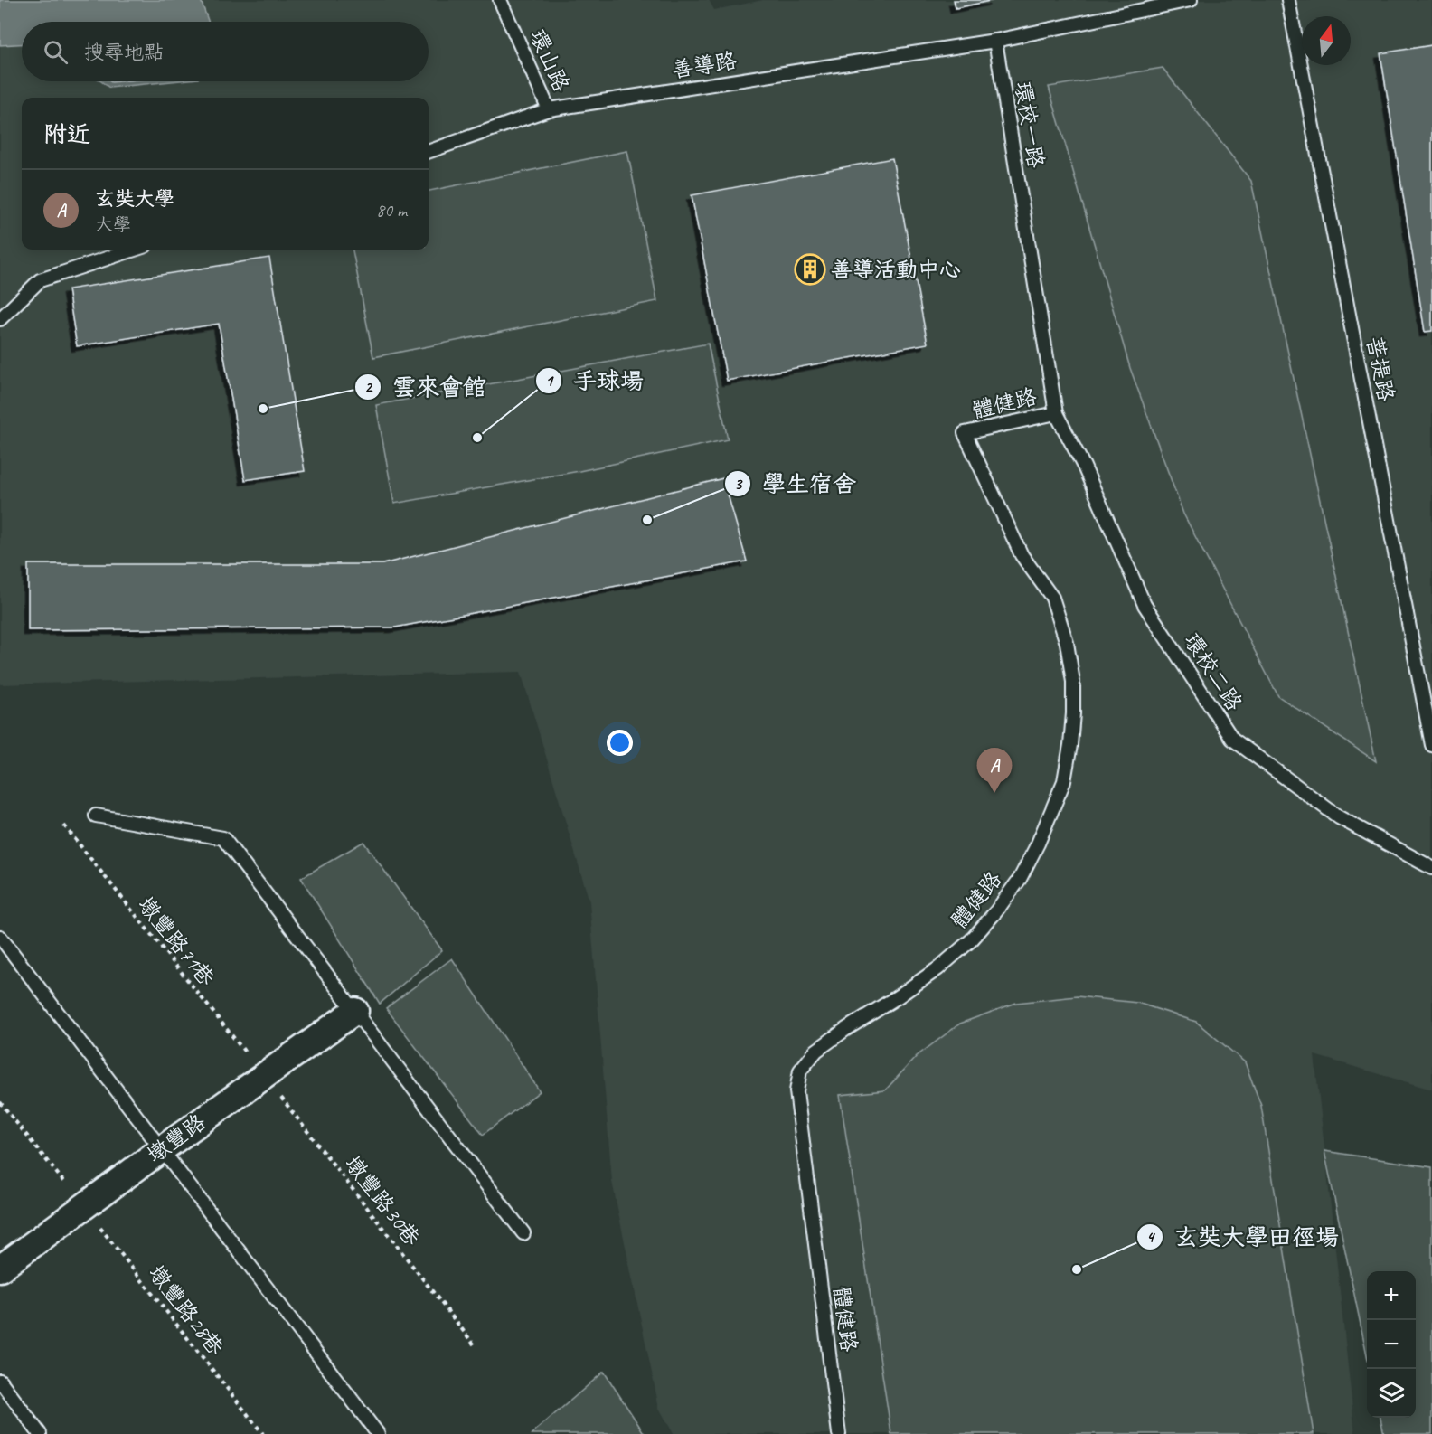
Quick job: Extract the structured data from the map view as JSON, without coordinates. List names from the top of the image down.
{
  "streets": {
    "street": ["墩豐路"],
    "lane": [
      "環山路",
      "善導路",
      "環校一路",
      "菩提路",
      "體健路",
      "環校二路"
    ],
    "path": ["墩豐路71巷", "墩豐路30巷", "墩豐路28巷"]
  },
  "crossings": [
    ["環山路", "善導路"],
    ["善導路", "環校一路"],
    ["環校一路", "體健路"],
    ["環校一路", "環校二路"],
    ["體健路", "環校二路"],
    ["墩豐路71巷", "墩豐路"],
    ["墩豐路71巷", "墩豐路30巷"],
    ["墩豐路", "墩豐路30巷"],
    ["墩豐路", "墩豐路28巷"]
  ],
  "places": {
    "building": ["善導活動中心"],
    "other": [
      "雲來會館",
      "手球場",
      "學生宿舍",
      "玄奘大學田徑場"
    ]
  },
  "north": "top",
  "page": {
    "search": "搜尋地點",
    "heading": "附近",
    "list": [
      {
        "mark": "A",
        "name": "玄奘大學",
        "note": "大學",
        "value": "80 m"
      }
    ],
    "pins": "A",
    "map_buttons": ["+", "−"]
  }
}
